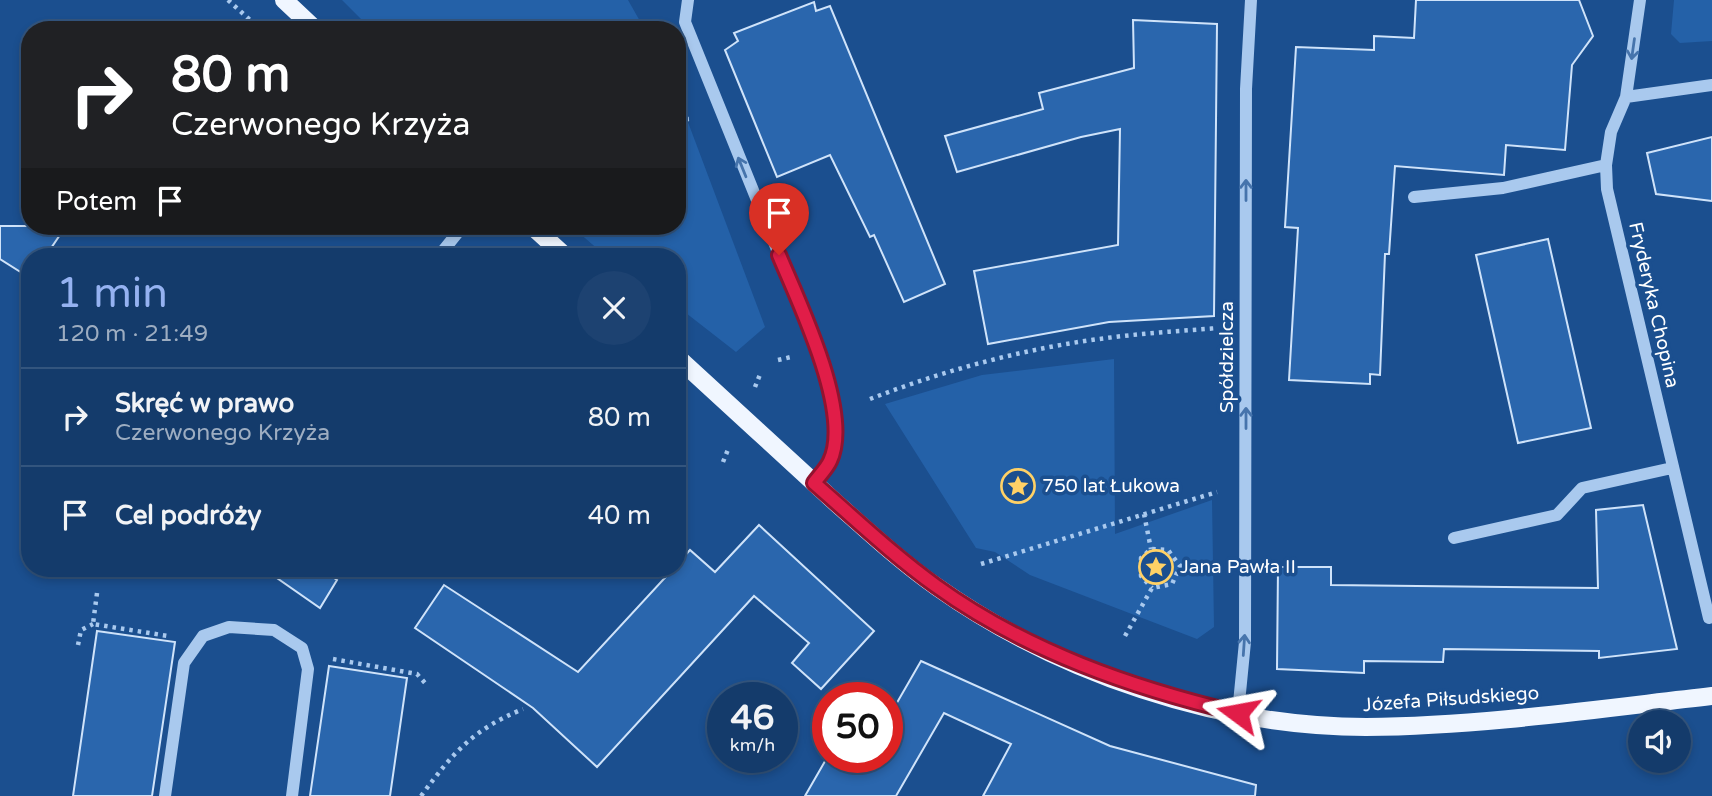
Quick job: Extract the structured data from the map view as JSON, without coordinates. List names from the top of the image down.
{
  "streets": {
    "main road": ["Józefa Piłsudskiego"],
    "street": ["Fryderyka Chopina", "Spółdzielcza"]
  },
  "crossings": [
    ["Spółdzielcza", "Józefa Piłsudskiego"]
  ],
  "one_way": ["Spółdzielcza"],
  "places": {
    "place": ["750 lat Łukowa", "Jana Pawła II"]
  },
  "page": {
    "turn": ["80 m", "Czerwonego Krzyża"],
    "then": "Potem",
    "heading": ["1 min", "120 m · 21:49"],
    "list": [
      {
        "name": "Skręć w prawo",
        "note": "Czerwonego Krzyża",
        "value": "80 m"
      },
      {
        "name": "Cel podróży",
        "value": "40 m"
      }
    ],
    "speed": "46 km/h",
    "limit": "50"
  }
}
